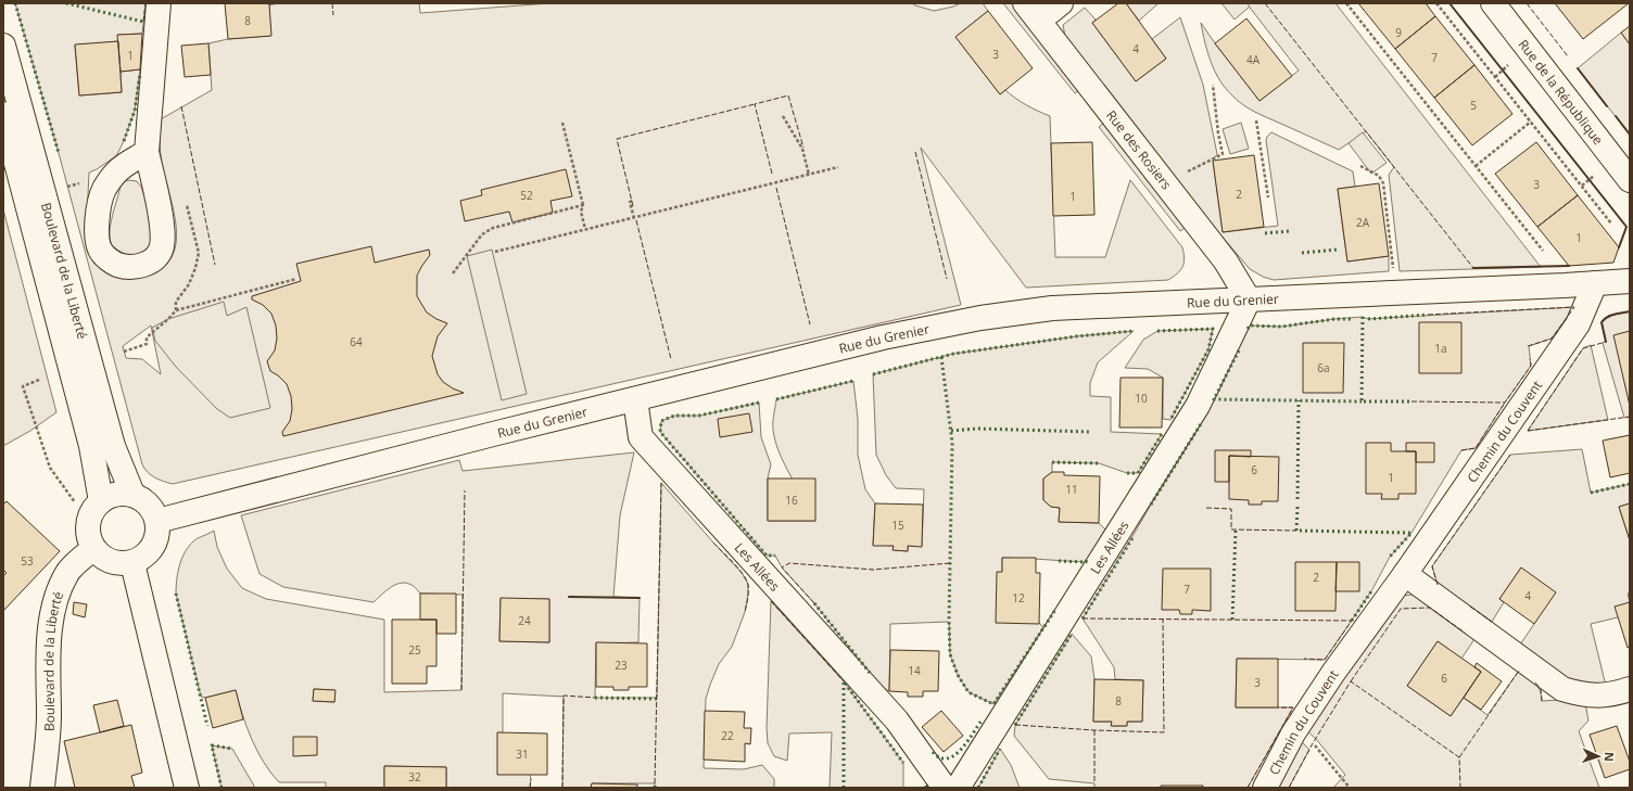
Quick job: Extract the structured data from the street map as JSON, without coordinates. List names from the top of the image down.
{
  "streets": {
    "street": [
      "Rue de la République",
      "Rue des Rosiers",
      "Boulevard de la Liberté",
      "Rue du Grenier",
      "Chemin du Couvent",
      "Les Allées"
    ]
  },
  "crossings": [
    ["Rue des Rosiers", "Rue du Grenier"],
    ["Rue des Rosiers", "Les Allées"],
    ["Boulevard de la Liberté", "Rue du Grenier"],
    ["Rue du Grenier", "Chemin du Couvent"],
    ["Rue du Grenier", "Les Allées"]
  ],
  "house_numbers": [
    "8",
    "9",
    "4",
    "3",
    "1",
    "7",
    "4A",
    "5",
    "3",
    "2",
    "52",
    "1",
    "2A",
    "1",
    "64",
    "1a",
    "6a",
    "10",
    "6",
    "1",
    "11",
    "16",
    "15",
    "53",
    "2",
    "7",
    "4",
    "12",
    "24",
    "25",
    "23",
    "14",
    "6",
    "3",
    "8",
    "22",
    "31",
    "32"
  ],
  "north": "right"
}
